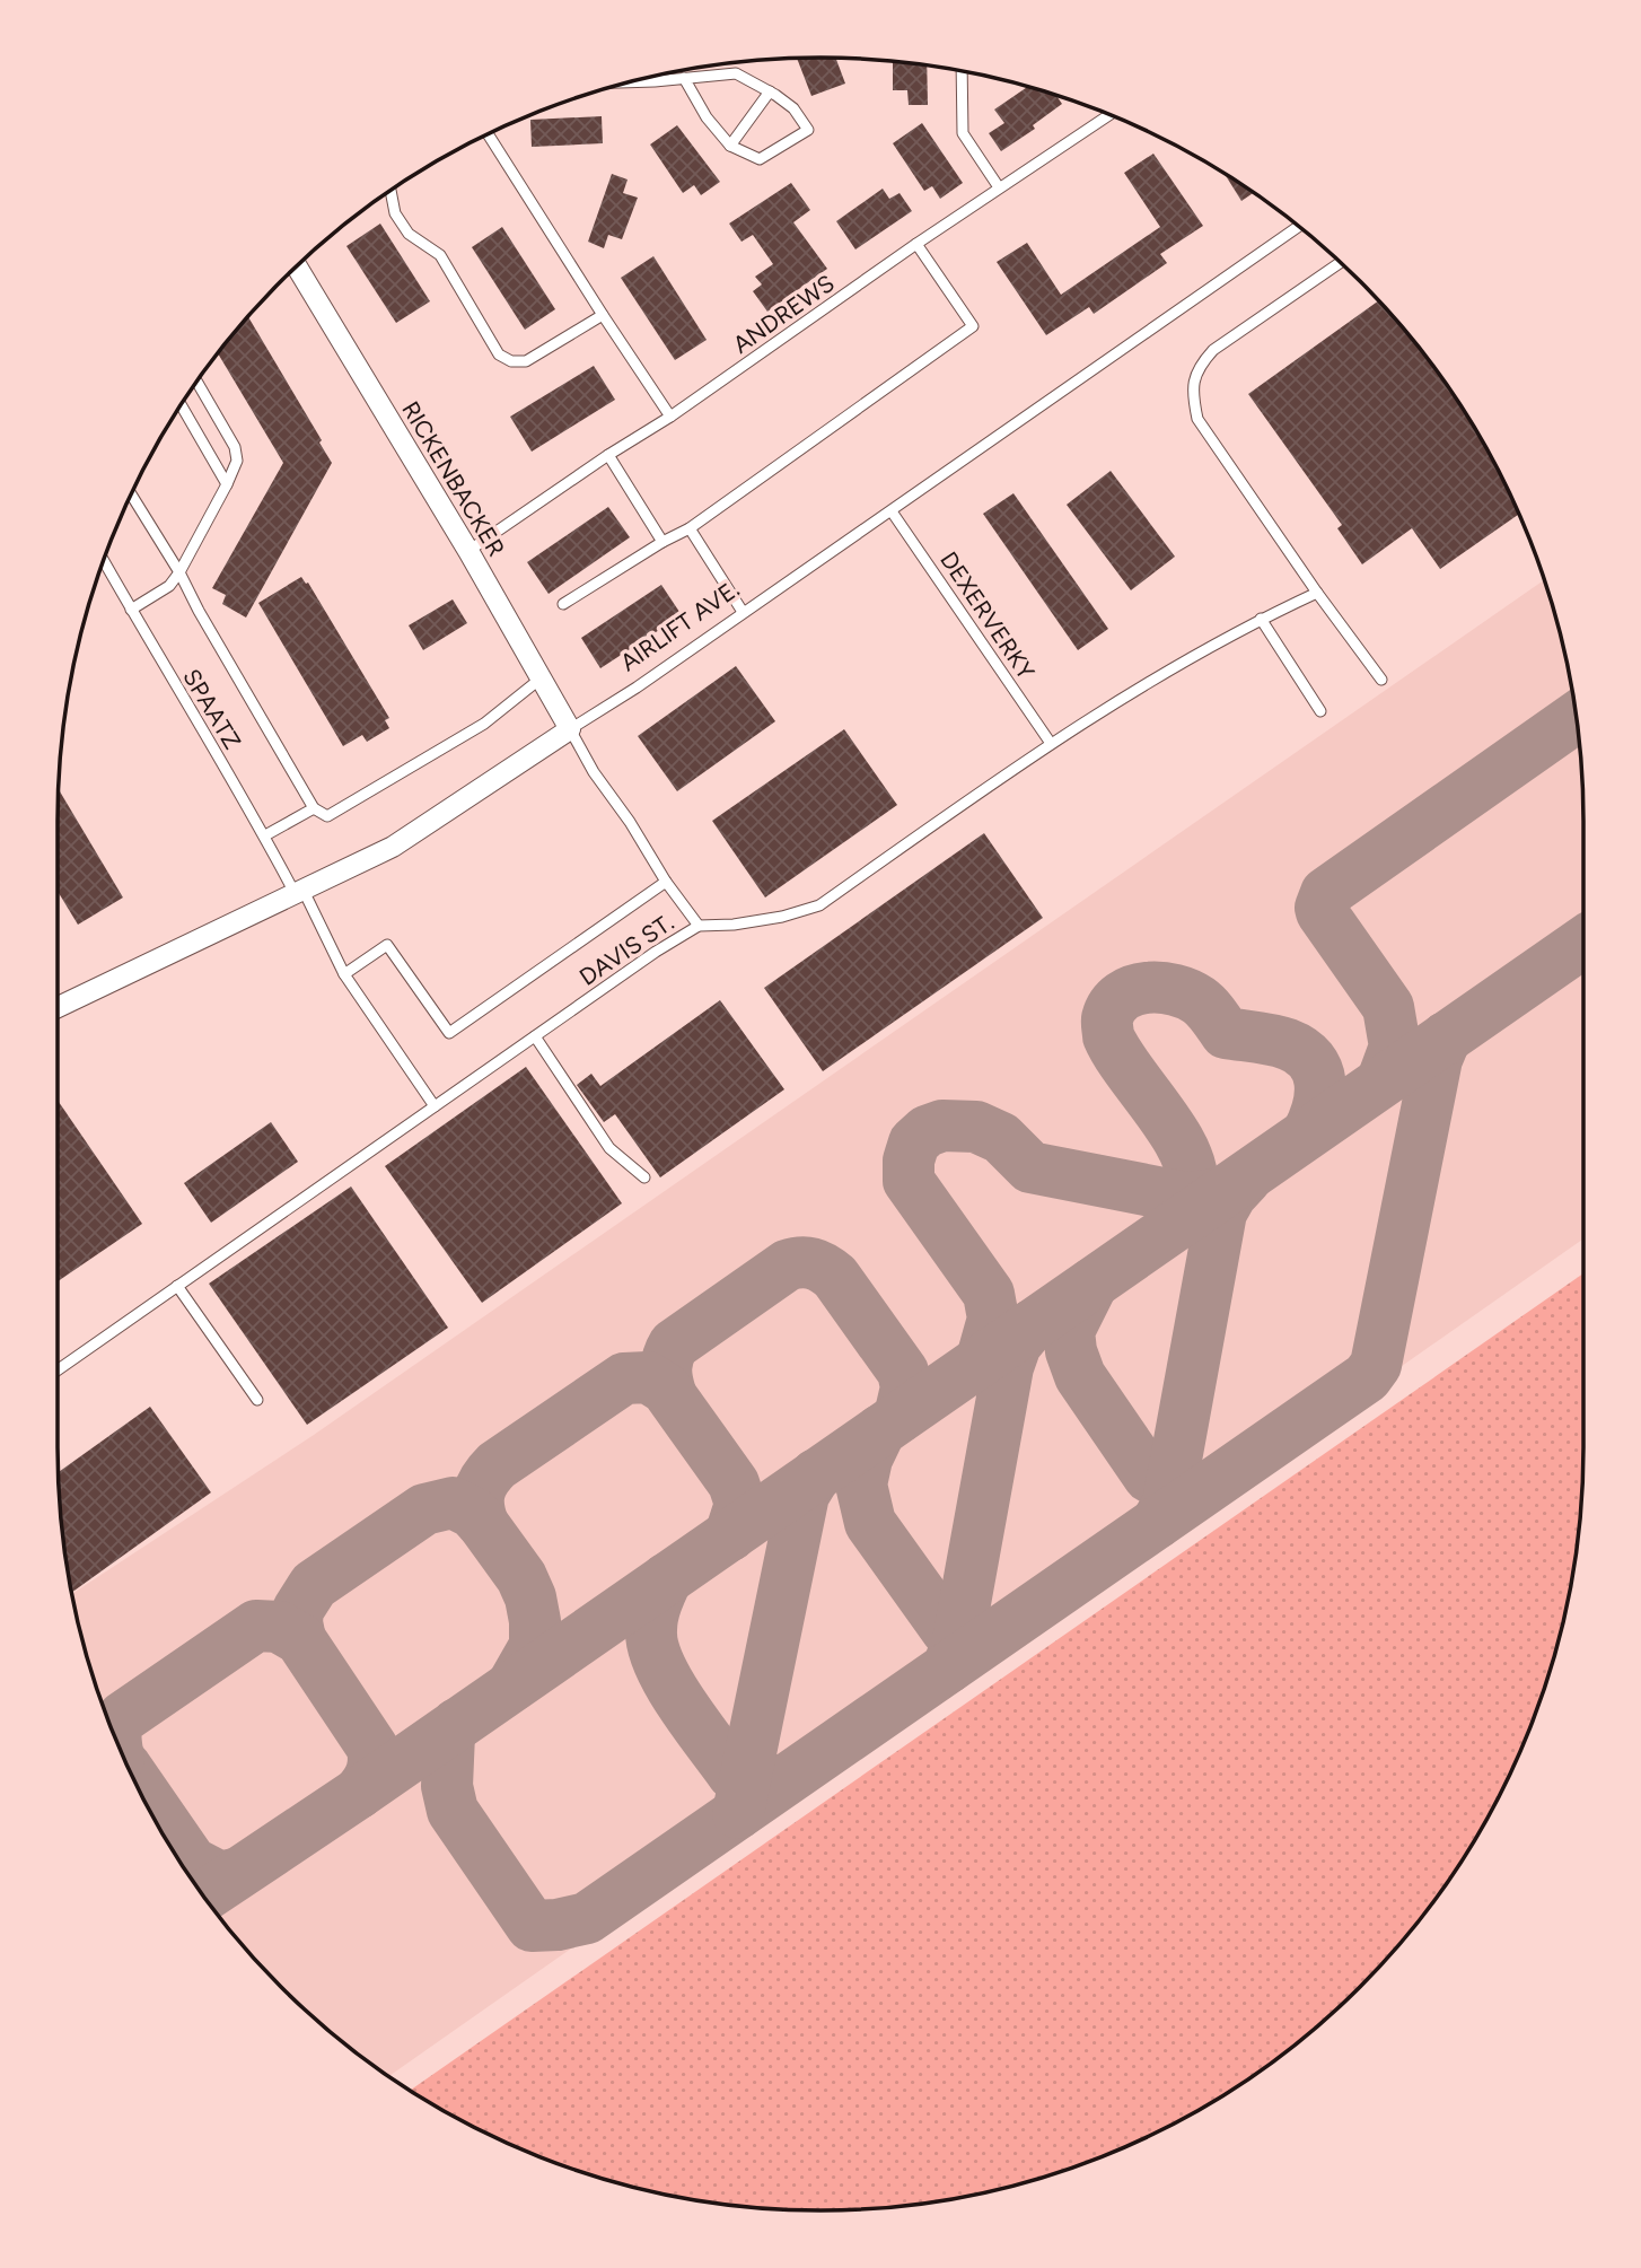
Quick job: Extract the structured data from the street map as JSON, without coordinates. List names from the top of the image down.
{
  "streets": {
    "street": ["RICKENBACKER", "AIRLIFT AVE."],
    "lane": [
      "ANDREWS",
      "DEXERVERKY",
      "SPAATZ",
      "DAVIS ST."
    ]
  },
  "crossings": [
    ["ANDREWS", "RICKENBACKER"],
    ["RICKENBACKER", "AIRLIFT AVE."],
    ["DEXERVERKY", "AIRLIFT AVE."],
    ["DEXERVERKY", "DAVIS ST."],
    ["AIRLIFT AVE.", "SPAATZ"],
    ["SPAATZ", "DAVIS ST."]
  ]
}
